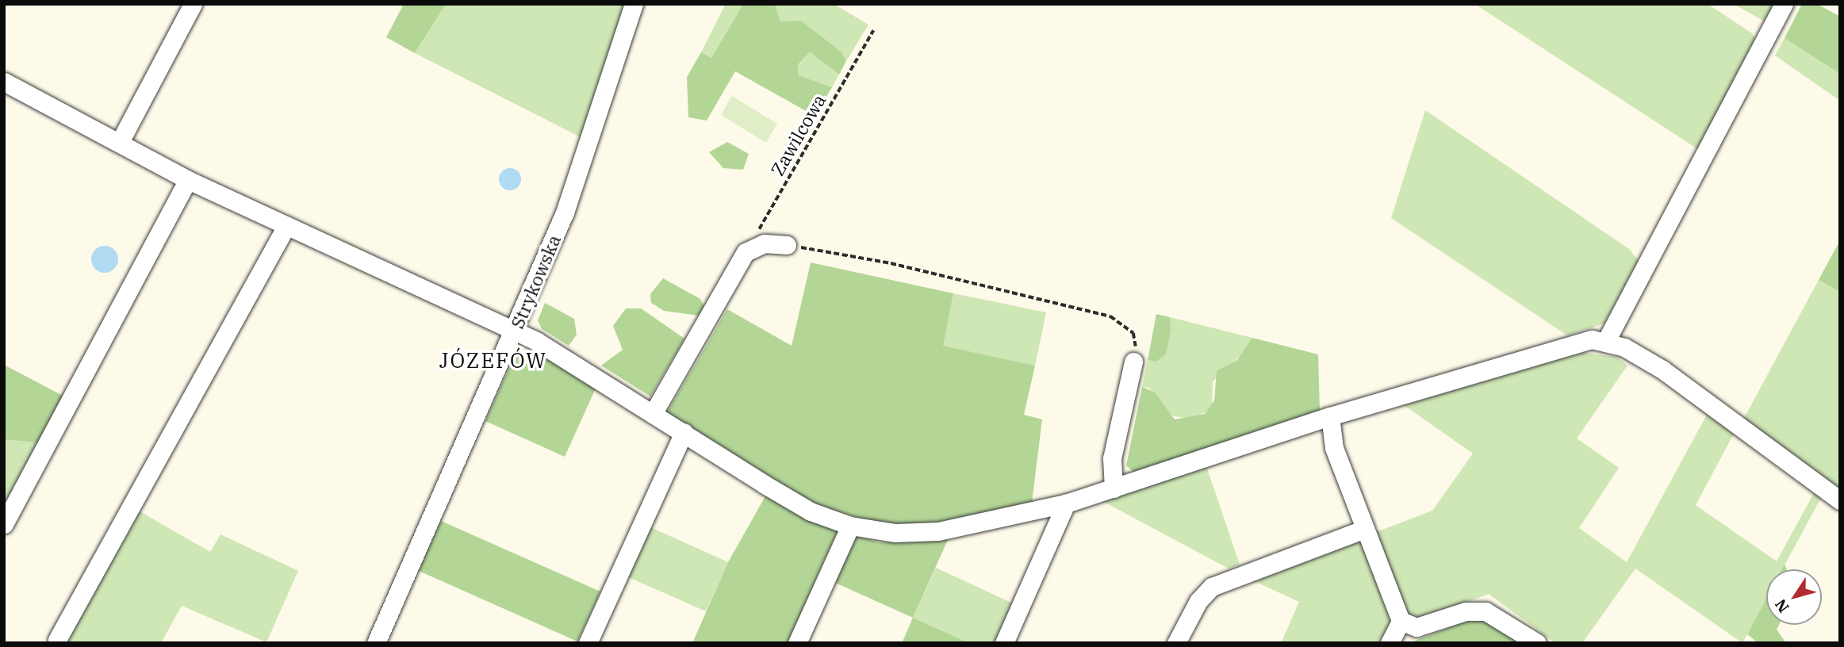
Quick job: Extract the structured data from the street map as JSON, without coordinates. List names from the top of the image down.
{
  "streets": {
    "street": ["Strykowska"],
    "path": ["Zawilcowa"]
  },
  "districts": ["JÓZEFÓW"],
  "north": "bottom left"
}
